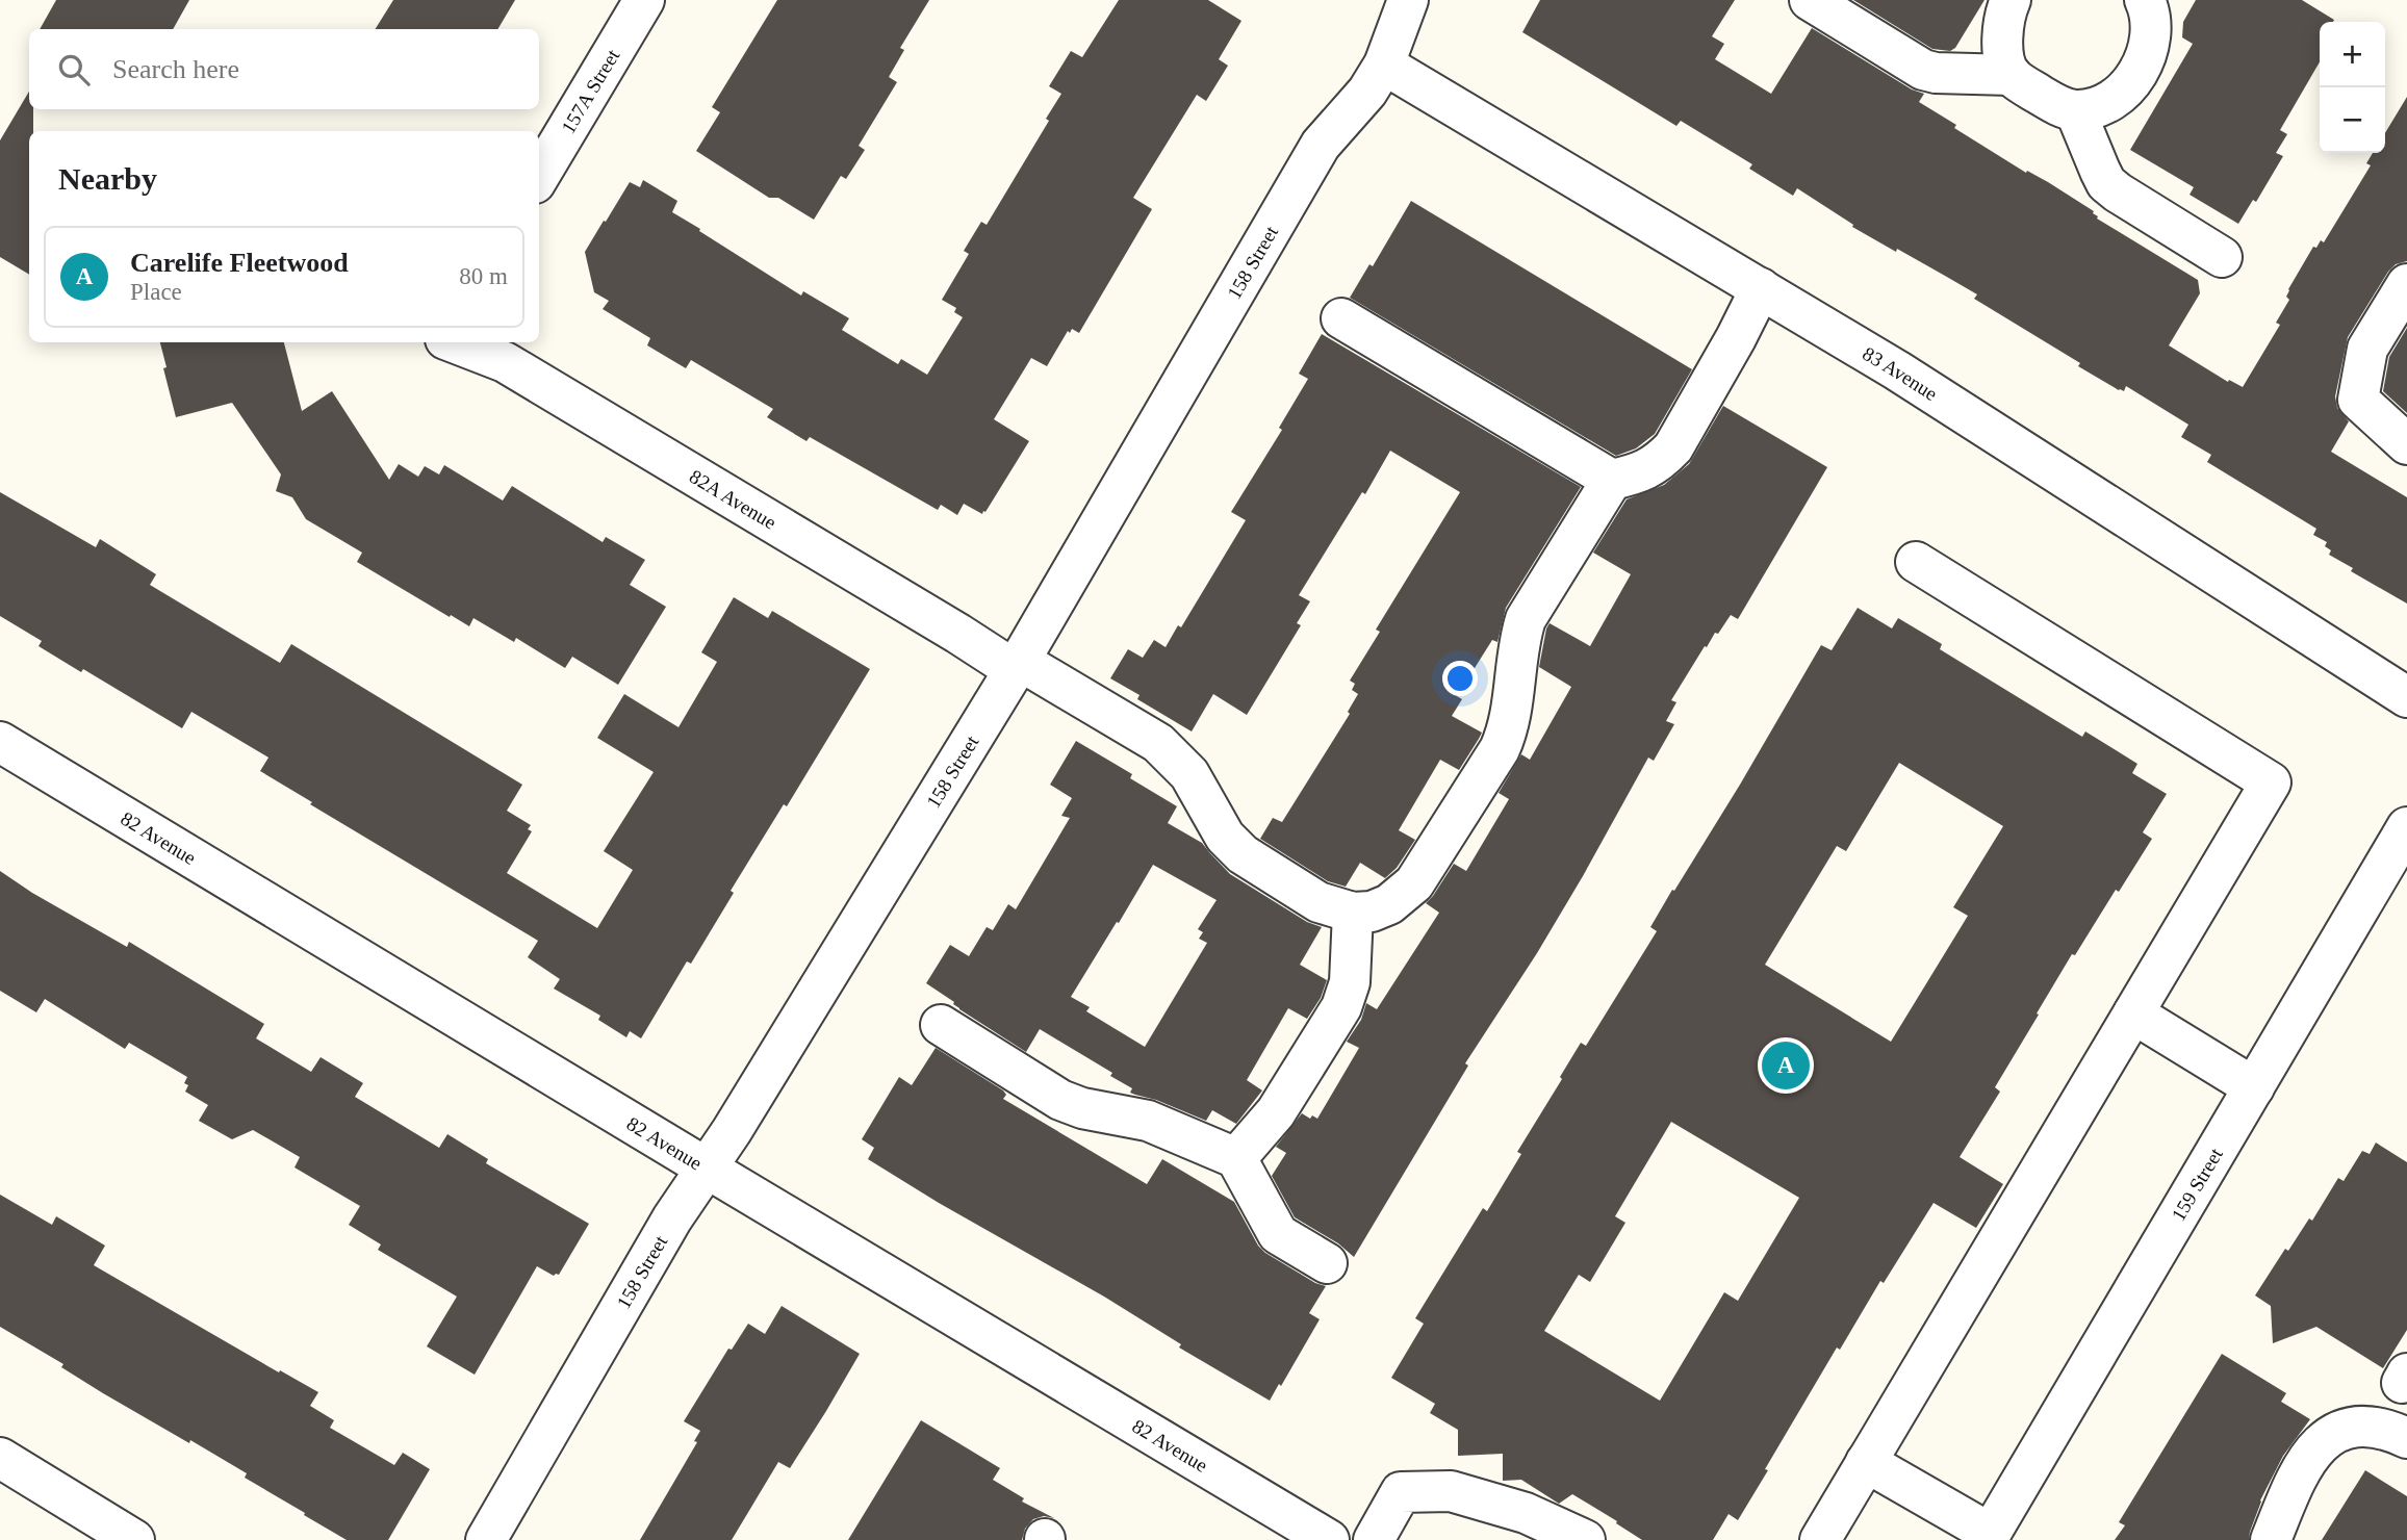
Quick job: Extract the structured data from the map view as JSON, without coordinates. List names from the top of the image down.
{
  "streets": {
    "street": [
      "157A Street",
      "158 Street",
      "83 Avenue",
      "82A Avenue",
      "82 Avenue",
      "159 Street"
    ]
  },
  "crossings": [
    ["158 Street", "83 Avenue"],
    ["158 Street", "82A Avenue"],
    ["158 Street", "82 Avenue"]
  ],
  "page": {
    "map_buttons": ["+", "−"],
    "search": "Search here",
    "heading": "Nearby",
    "list": [
      {
        "mark": "A",
        "name": "Carelife Fleetwood",
        "note": "Place",
        "value": "80 m"
      }
    ],
    "pins": "A"
  }
}
